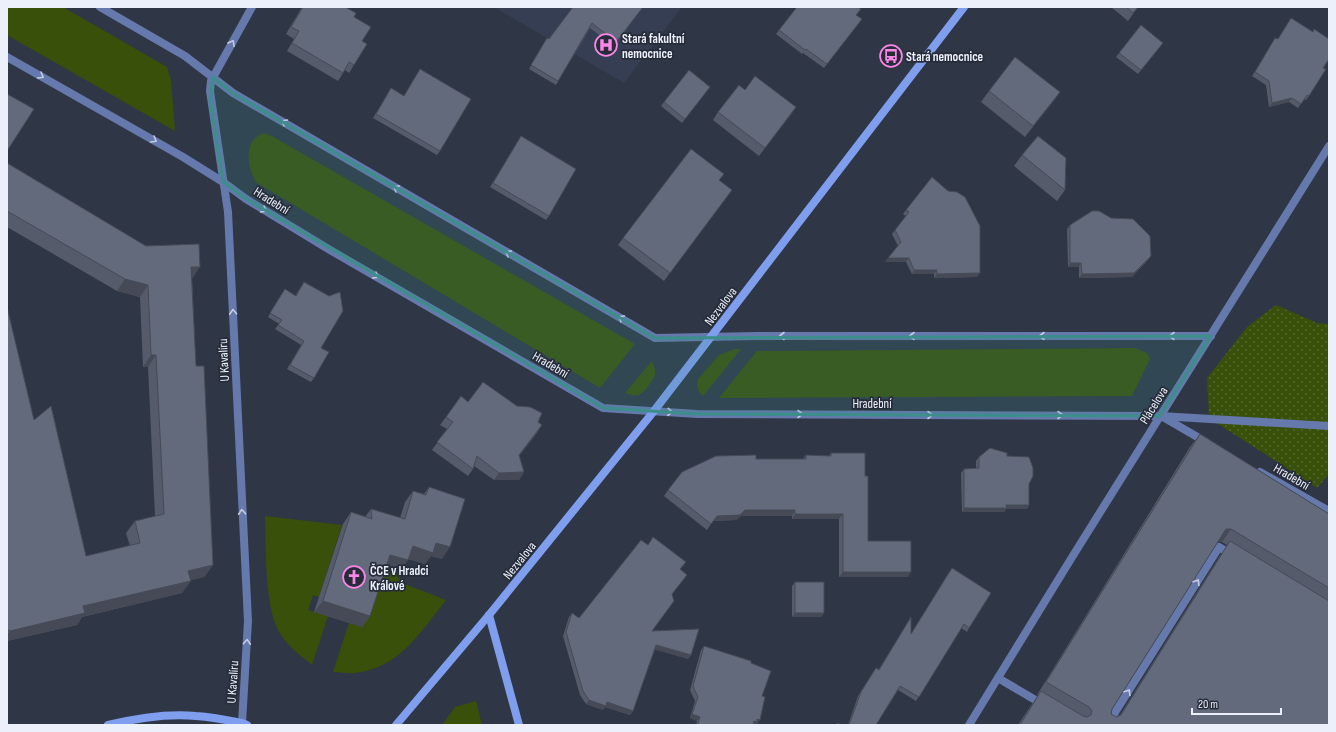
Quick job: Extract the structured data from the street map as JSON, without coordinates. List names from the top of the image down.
{
  "streets": {
    "street": [
      "Hradební",
      "Nezvalova",
      "U Kavalíru",
      "Plácelova"
    ]
  },
  "crossings": [
    ["Hradební", "Nezvalova"],
    ["Hradební", "U Kavalíru"],
    ["Hradební", "Plácelova"]
  ],
  "one_way": ["Hradební", "U Kavalíru"],
  "places": {
    "hospital": ["Stará fakultní nemocnice"],
    "bus stop": ["Stará nemocnice"],
    "church": ["ČCE v Hradci Králové"]
  },
  "scale_bar": "20 m"
}
